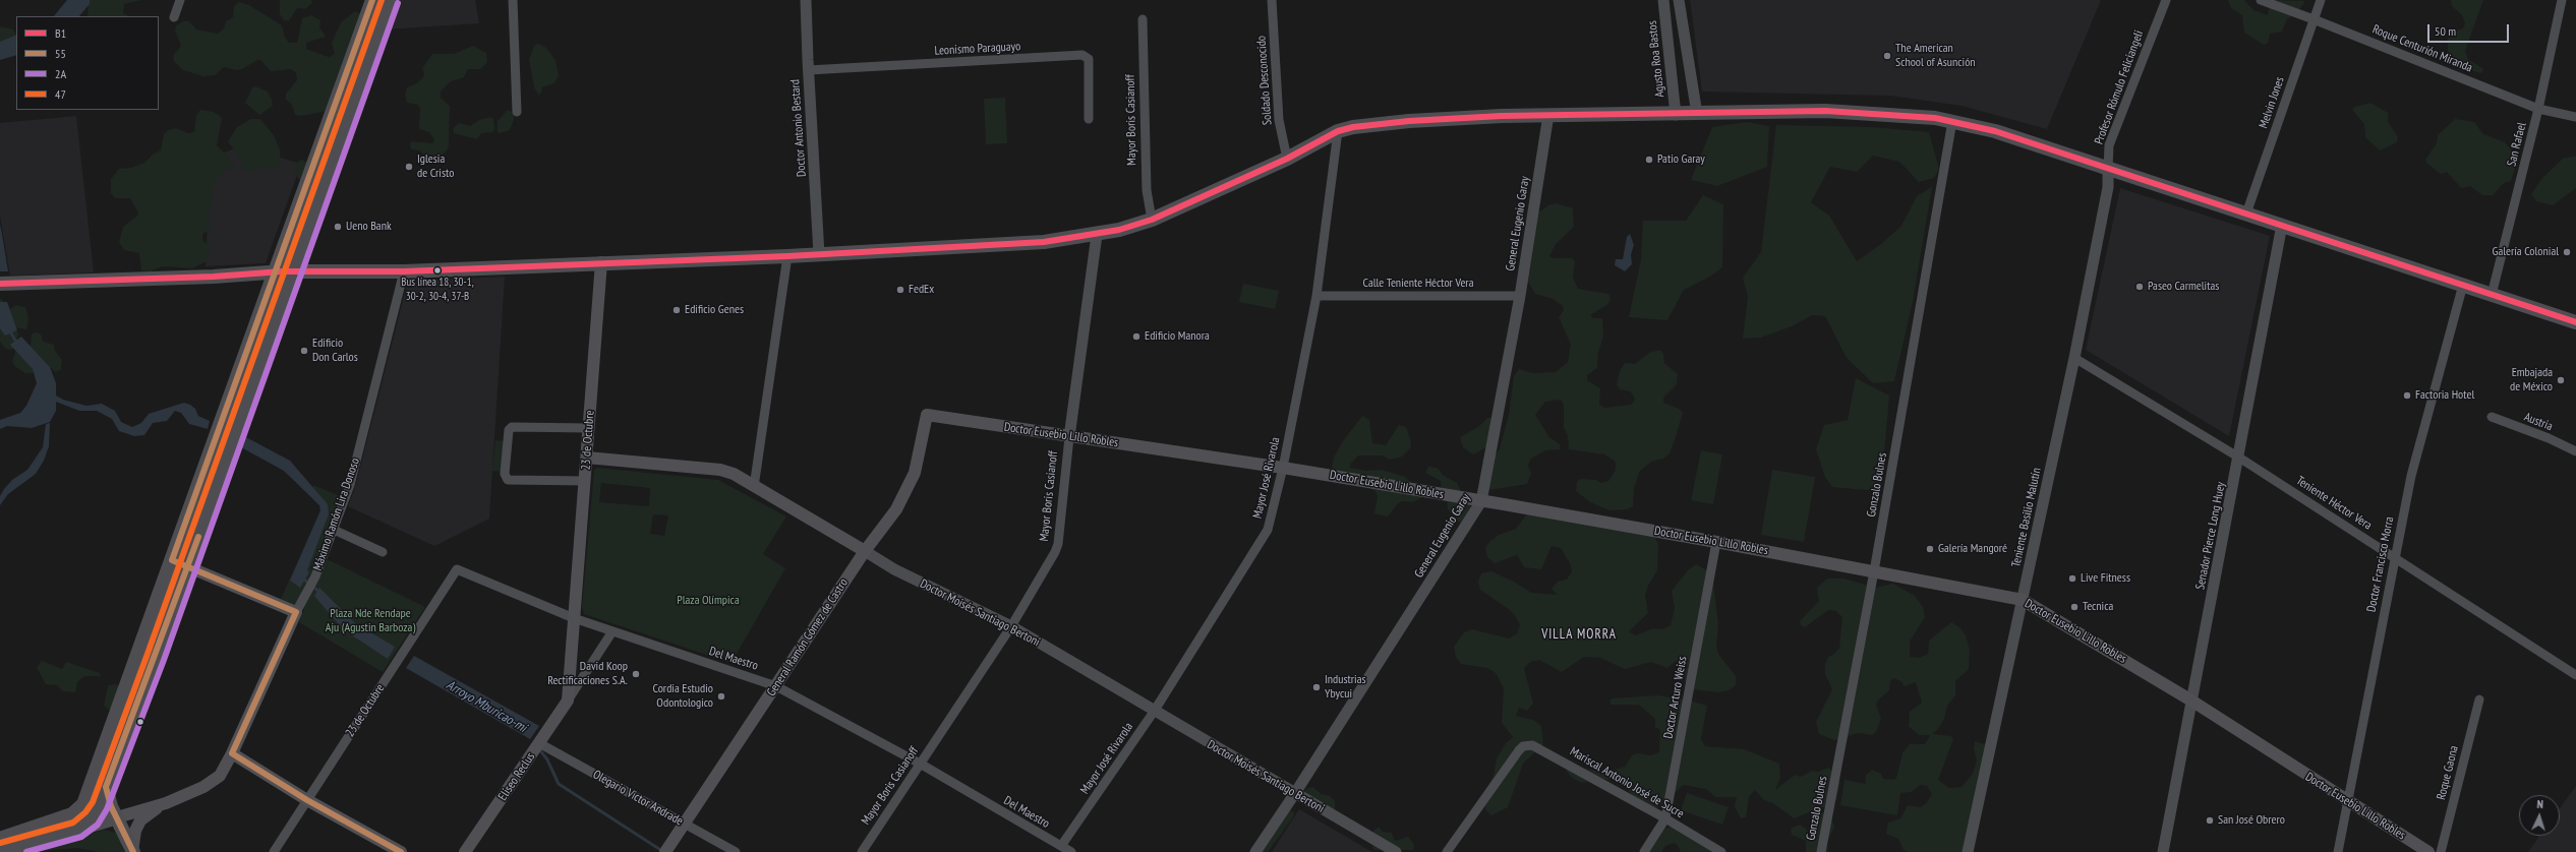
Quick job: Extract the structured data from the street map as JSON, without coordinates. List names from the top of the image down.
{
  "streets": {
    "main road": [
      "Doctor Eusebio Lillo Robles",
      "23 de Octubre",
      "Máximo Ramón Lira Donoso",
      "Doctor Moisés Santiago Bertoni",
      "General Ramón Gómez de Castro",
      "Eliseo Reclus"
    ],
    "street": [
      "Leonismo Paraguayo",
      "Roque Centurión Miranda",
      "Agusto Roa Bastos",
      "Soldado Desconocido",
      "Profesor Rómulo Feliciangeli",
      "Melvin Jones",
      "Mayor Boris Casianoff",
      "Doctor Antonio Bestard",
      "San Rafael",
      "General Eugenio Garay",
      "Calle Teniente Héctor Vera",
      "Austria",
      "Mayor José Rivarola",
      "Gonzalo Bulnes",
      "Teniente Héctor Vera",
      "Teniente Basilio Malutín",
      "Senador Pierce Long Huey",
      "Doctor Francisco Morra",
      "Del Maestro",
      "Doctor Arturo Weiss",
      "Roque Gaona",
      "Mariscal Antonio José de Sucre",
      "Olegario Victor Andrade"
    ]
  },
  "crossings": [
    ["Leonismo Paraguayo", "Doctor Antonio Bestard"],
    ["Roque Centurión Miranda", "Melvin Jones"],
    ["Roque Centurión Miranda", "San Rafael"],
    ["Profesor Rómulo Feliciangeli", "Teniente Basilio Malutín"],
    ["Mayor Boris Casianoff", "Doctor Eusebio Lillo Robles"],
    ["Mayor Boris Casianoff", "Doctor Moisés Santiago Bertoni"],
    ["Mayor Boris Casianoff", "Del Maestro"],
    ["General Eugenio Garay", "Calle Teniente Héctor Vera"],
    ["General Eugenio Garay", "Doctor Eusebio Lillo Robles"],
    ["General Eugenio Garay", "Doctor Moisés Santiago Bertoni"],
    ["Calle Teniente Héctor Vera", "Mayor José Rivarola"],
    ["Doctor Eusebio Lillo Robles", "Mayor José Rivarola"],
    ["Doctor Eusebio Lillo Robles", "Gonzalo Bulnes"],
    ["Doctor Eusebio Lillo Robles", "Teniente Basilio Malutín"],
    ["Doctor Eusebio Lillo Robles", "Senador Pierce Long Huey"],
    ["Doctor Eusebio Lillo Robles", "Doctor Francisco Morra"],
    ["Doctor Eusebio Lillo Robles", "General Ramón Gómez de Castro"],
    ["Doctor Eusebio Lillo Robles", "Doctor Arturo Weiss"],
    ["23 de Octubre", "Doctor Moisés Santiago Bertoni"],
    ["23 de Octubre", "Del Maestro"],
    ["23 de Octubre", "Eliseo Reclus"],
    ["Mayor José Rivarola", "Doctor Moisés Santiago Bertoni"],
    ["Mayor José Rivarola", "Del Maestro"],
    ["Teniente Héctor Vera", "Teniente Basilio Malutín"],
    ["Teniente Héctor Vera", "Senador Pierce Long Huey"],
    ["Teniente Héctor Vera", "Doctor Francisco Morra"],
    ["Doctor Moisés Santiago Bertoni", "General Ramón Gómez de Castro"],
    ["General Ramón Gómez de Castro", "Del Maestro"],
    ["General Ramón Gómez de Castro", "Olegario Victor Andrade"],
    ["Del Maestro", "Eliseo Reclus"],
    ["Doctor Arturo Weiss", "Mariscal Antonio José de Sucre"],
    ["Eliseo Reclus", "Olegario Victor Andrade"]
  ],
  "districts": ["VILLA MORRA"],
  "water": ["Arroyo Mburicao-mi"],
  "parks": ["Plaza Olímpica", "Plaza Nde Rendape Aju (Agustin Barboza)"],
  "places": [
    "The American School of Asunción",
    "Patio Garay",
    "Iglesia de Cristo",
    "Ueno Bank",
    "Galería Colonial",
    "Bus línea 18, 30-1, 30-2, 30-4, 37-B",
    "Paseo Carmelitas",
    "FedEx",
    "Edificio Genes",
    "Edificio Manora",
    "Edificio Don Carlos",
    "Embajada de México",
    "Factoria Hotel",
    "Galería Mangoré",
    "Live Fitness",
    "Tecnica",
    "David Koop Rectificaciones S.A.",
    "Industrias Ybycui",
    "Cordia Estudio Odontologico",
    "San José Obrero"
  ],
  "lines": [
    "transit line 55",
    "transit line 47",
    "transit line 2A",
    "transit line B1"
  ],
  "legend": [
    "B1",
    "55",
    "2A",
    "47"
  ],
  "scale_bar": "50 m",
  "north": "top"
}
